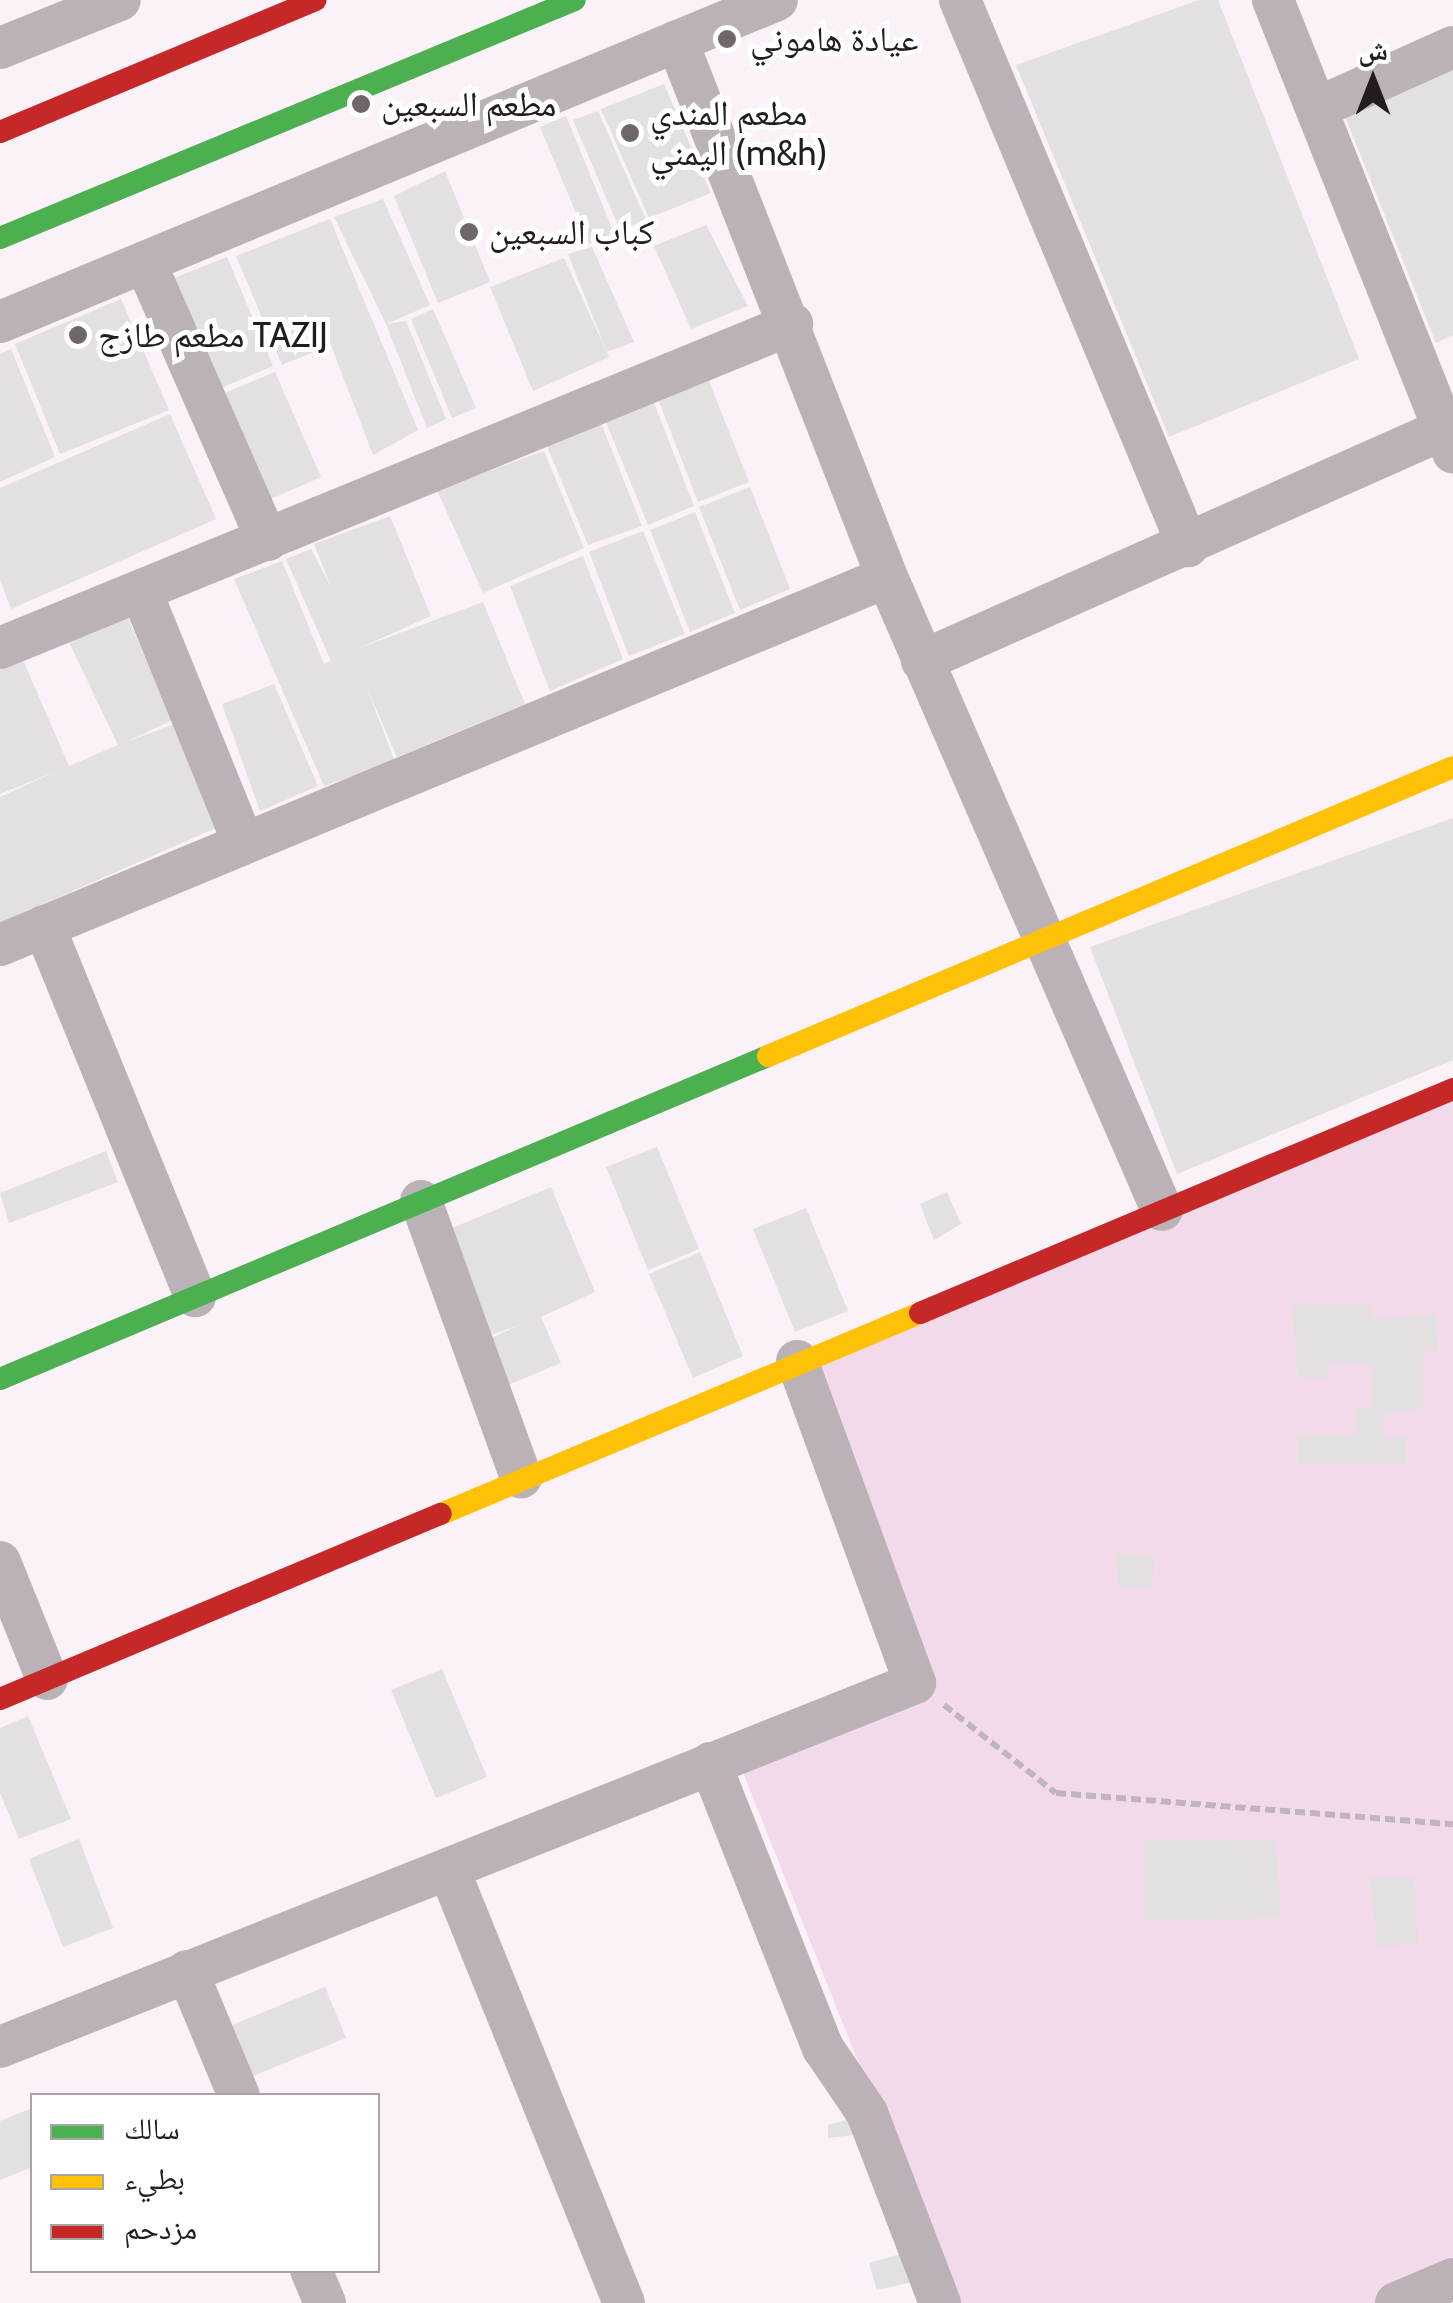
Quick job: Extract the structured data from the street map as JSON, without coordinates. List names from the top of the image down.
{
  "places": [
    "عيادة هاموني",
    "مطعم السبعين",
    "مطعم المندي اليمني (m&h)",
    "كباب السبعين",
    "مطعم طازج TAZIJ"
  ],
  "legend": ["سالك", "بطيء", "مزدحم"],
  "north": "top"
}
